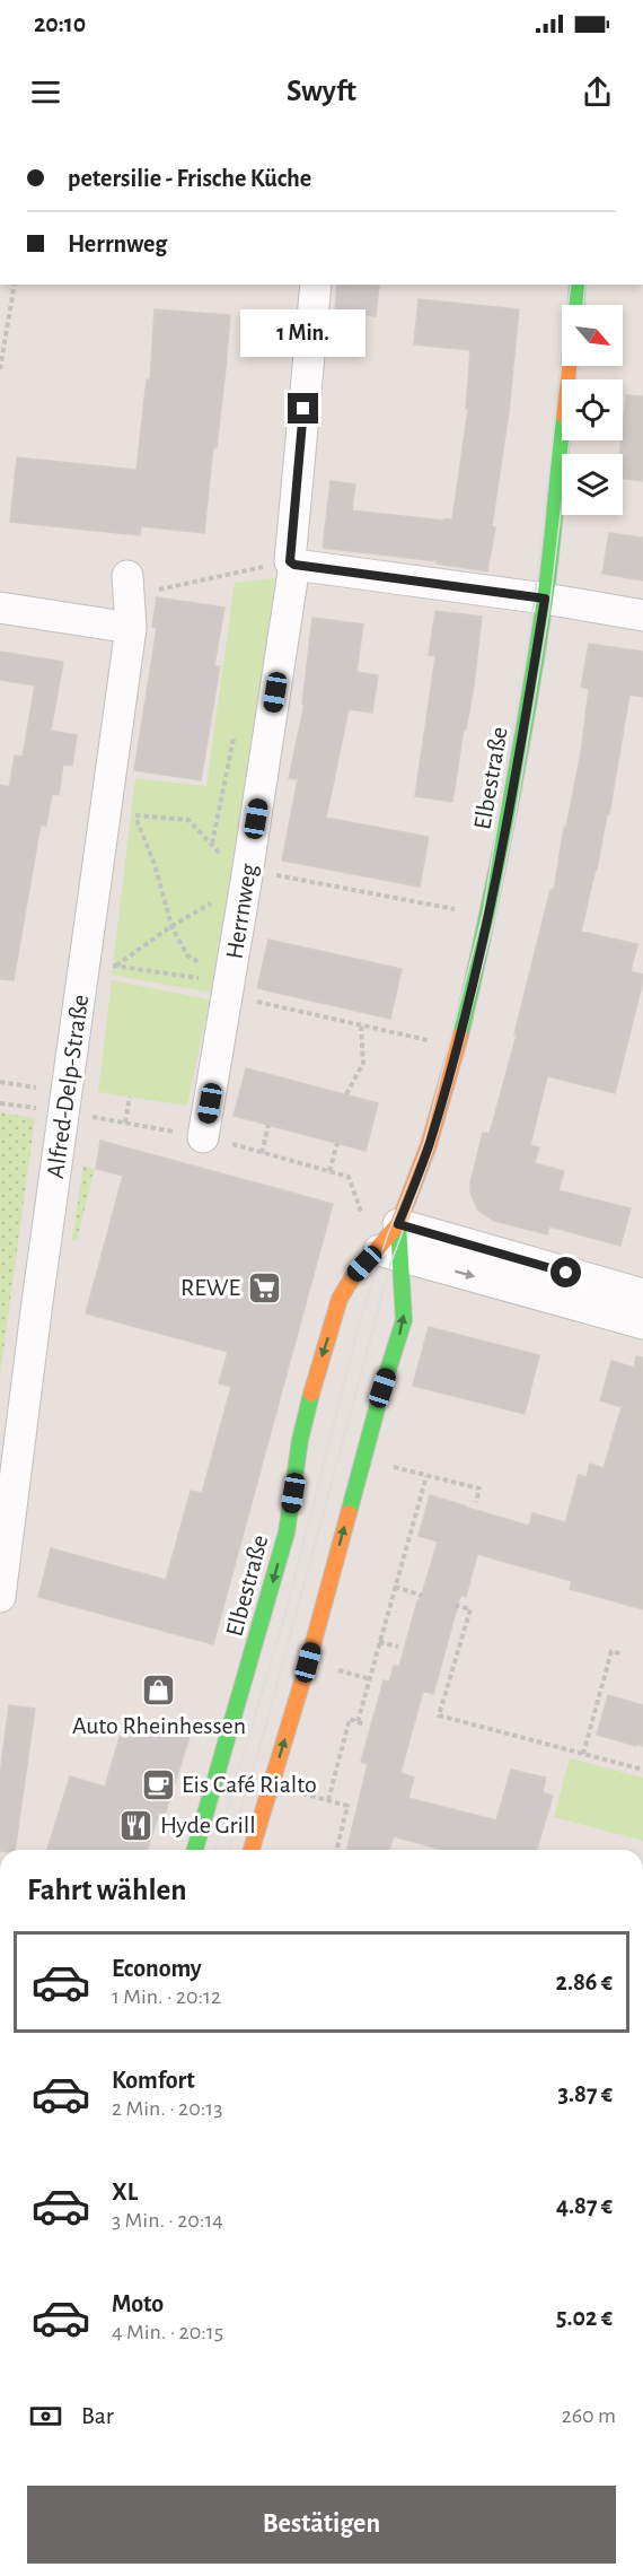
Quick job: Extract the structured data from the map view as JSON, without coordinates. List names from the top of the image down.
{
  "streets": {
    "main road": ["Elbestraße"],
    "street": ["Herrnweg", "Alfred-Delp-Straße"]
  },
  "places": {
    "supermarket": ["REWE"],
    "shop": ["Auto Rheinhessen"],
    "cafe": ["Eis Café Rialto"],
    "restaurant": ["Hyde Grill"]
  },
  "north": "bottom right",
  "page": {
    "status": "20:10",
    "header": "Swyft",
    "banner": ["petersilie - Frische Küche", "Herrnweg"],
    "bubble": "1 Min.",
    "heading": "Fahrt wählen",
    "list": [
      {
        "name": "Economy",
        "note": "1 Min. · 20:12",
        "value": "2.86 €"
      },
      {
        "name": "Komfort",
        "note": "2 Min. · 20:13",
        "value": "3.87 €"
      },
      {
        "name": "XL",
        "note": "3 Min. · 20:14",
        "value": "4.87 €"
      },
      {
        "name": "Moto",
        "note": "4 Min. · 20:15",
        "value": "5.02 €"
      }
    ],
    "pay": ["Bar", "260 m"],
    "buttons": "Bestätigen"
  }
}
